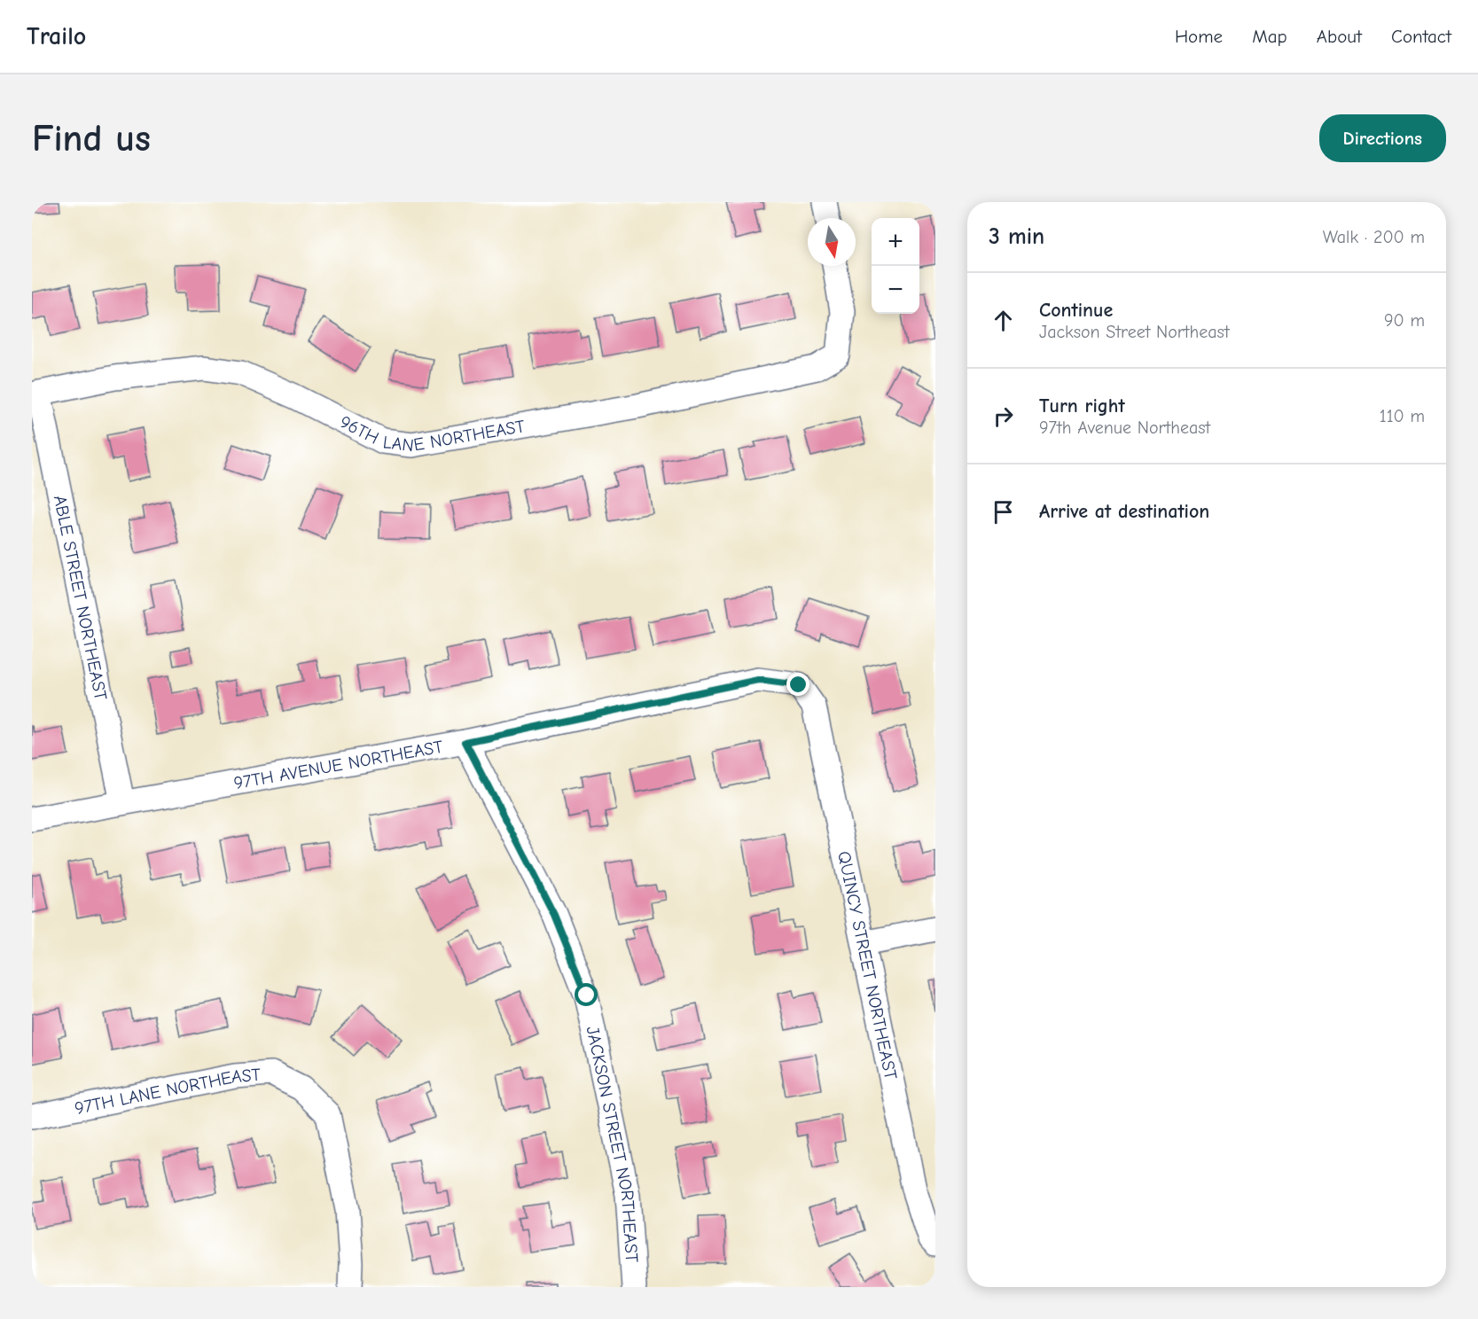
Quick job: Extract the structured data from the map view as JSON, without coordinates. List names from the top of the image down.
{
  "streets": {
    "street": [
      "96TH LANE NORTHEAST",
      "ABLE STREET NORTHEAST",
      "97TH AVENUE NORTHEAST",
      "QUINCY STREET NORTHEAST",
      "97TH LANE NORTHEAST",
      "JACKSON STREET NORTHEAST"
    ]
  },
  "crossings": [
    ["96TH LANE NORTHEAST", "ABLE STREET NORTHEAST"],
    ["ABLE STREET NORTHEAST", "97TH AVENUE NORTHEAST"],
    ["97TH AVENUE NORTHEAST", "QUINCY STREET NORTHEAST"],
    ["97TH AVENUE NORTHEAST", "JACKSON STREET NORTHEAST"]
  ],
  "north": "bottom",
  "page": {
    "header": "Trailo",
    "nav": [
      "Home",
      "Map",
      "About",
      "Contact"
    ],
    "buttons": "Directions",
    "title": "Find us",
    "heading": ["3 min", "Walk · 200 m"],
    "map_buttons": ["+", "−"],
    "list": [
      ["Continue", "Jackson Street Northeast", "90 m"],
      ["Turn right", "97th Avenue Northeast", "110 m"],
      "Arrive at destination"
    ]
  }
}
